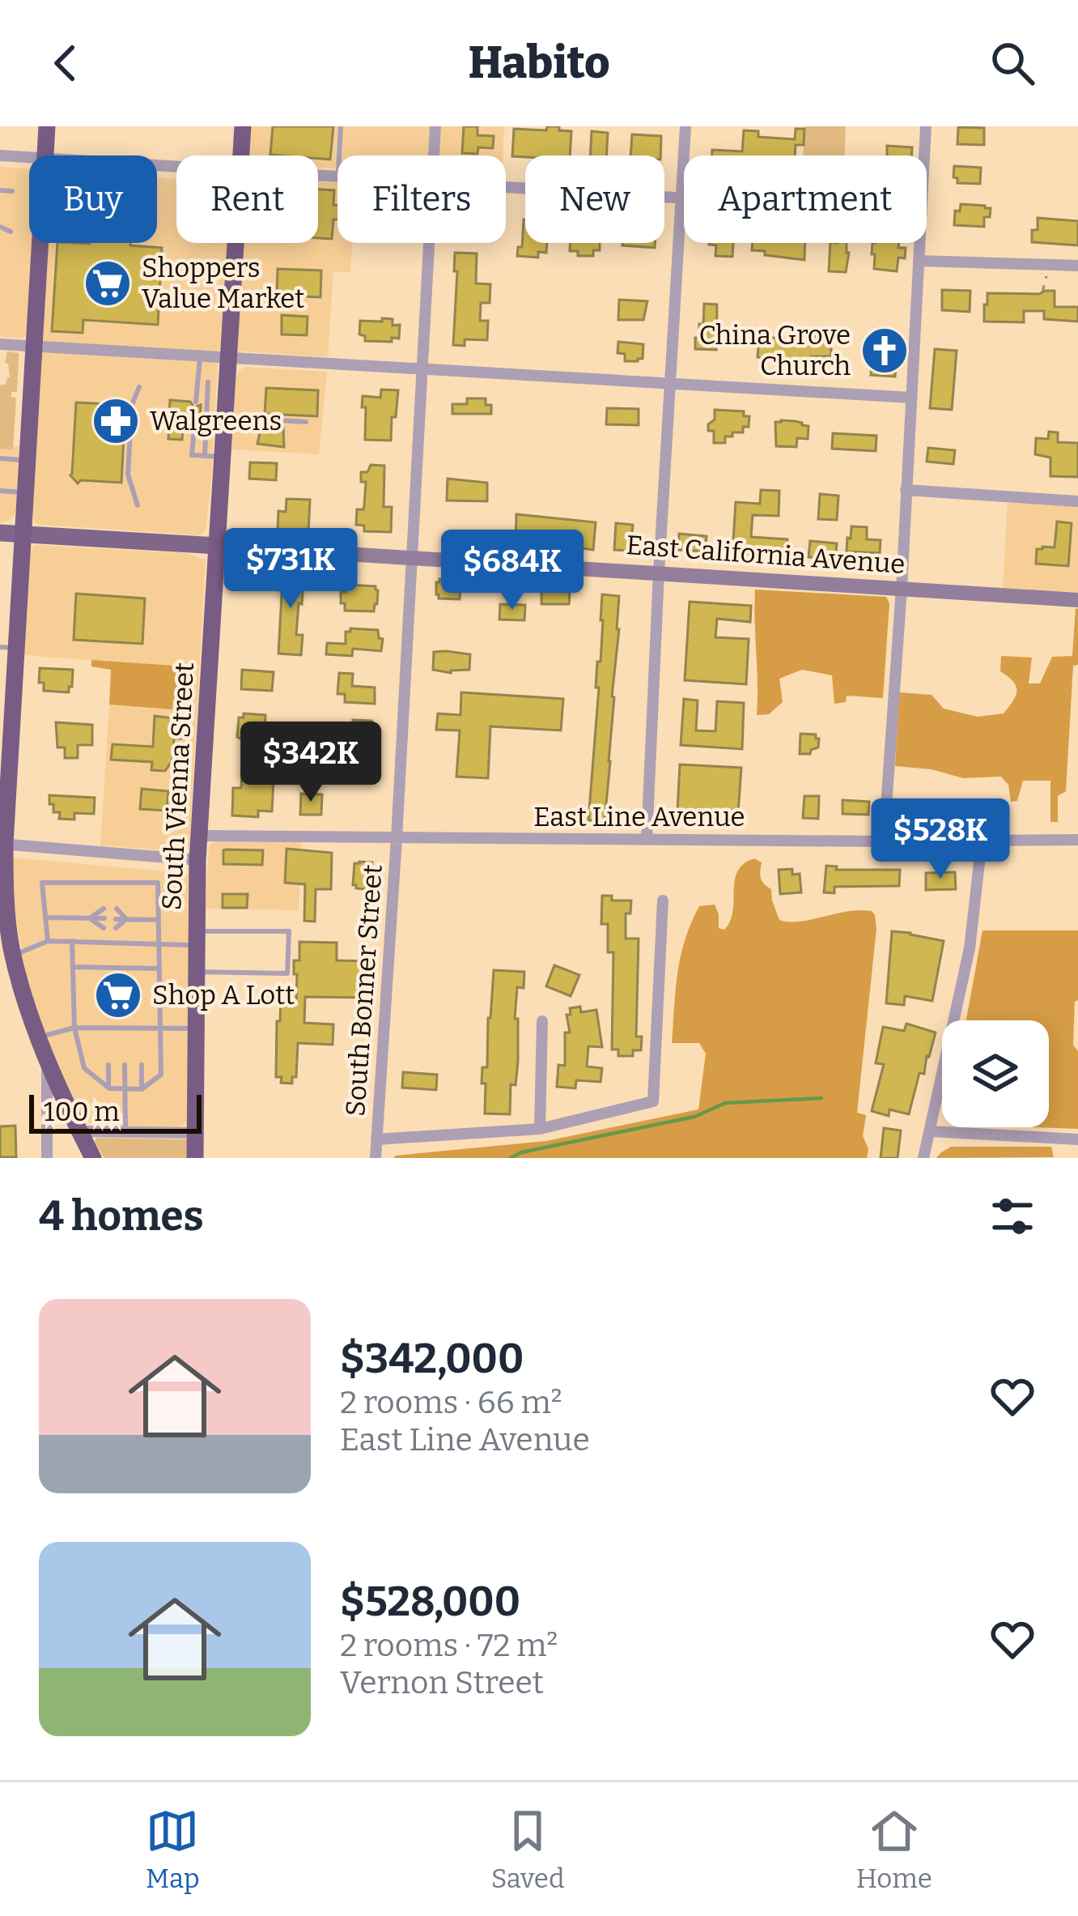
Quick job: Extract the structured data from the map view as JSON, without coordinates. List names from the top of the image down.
{
  "streets": {
    "highway": ["South Vienna Street"],
    "main road": ["East California Avenue"],
    "street": ["East Line Avenue", "South Bonner Street"]
  },
  "crossings": [
    ["East California Avenue", "South Vienna Street"],
    ["East California Avenue", "South Bonner Street"],
    ["South Vienna Street", "East Line Avenue"],
    ["East Line Avenue", "South Bonner Street"]
  ],
  "places": {
    "supermarket": ["Shoppers Value Market", "Shop A Lott"],
    "church": ["China Grove Church"],
    "pharmacy": ["Walgreens"]
  },
  "scale_bar": "100 m",
  "page": {
    "header": "Habito",
    "chip": [
      "Buy",
      "Rent",
      "Filters",
      "New",
      "Apartment"
    ],
    "price": [
      "$731K",
      "$684K",
      "$342K",
      "$528K"
    ],
    "scale": "100 m",
    "heading": "4 homes",
    "list": [
      {
        "name": "$342,000",
        "note": "2 rooms · 66 m² · East Line Avenue"
      },
      {
        "name": "$528,000",
        "note": "2 rooms · 72 m² · Vernon Street"
      }
    ],
    "tabs": ["Map", "Saved", "Home"]
  }
}
